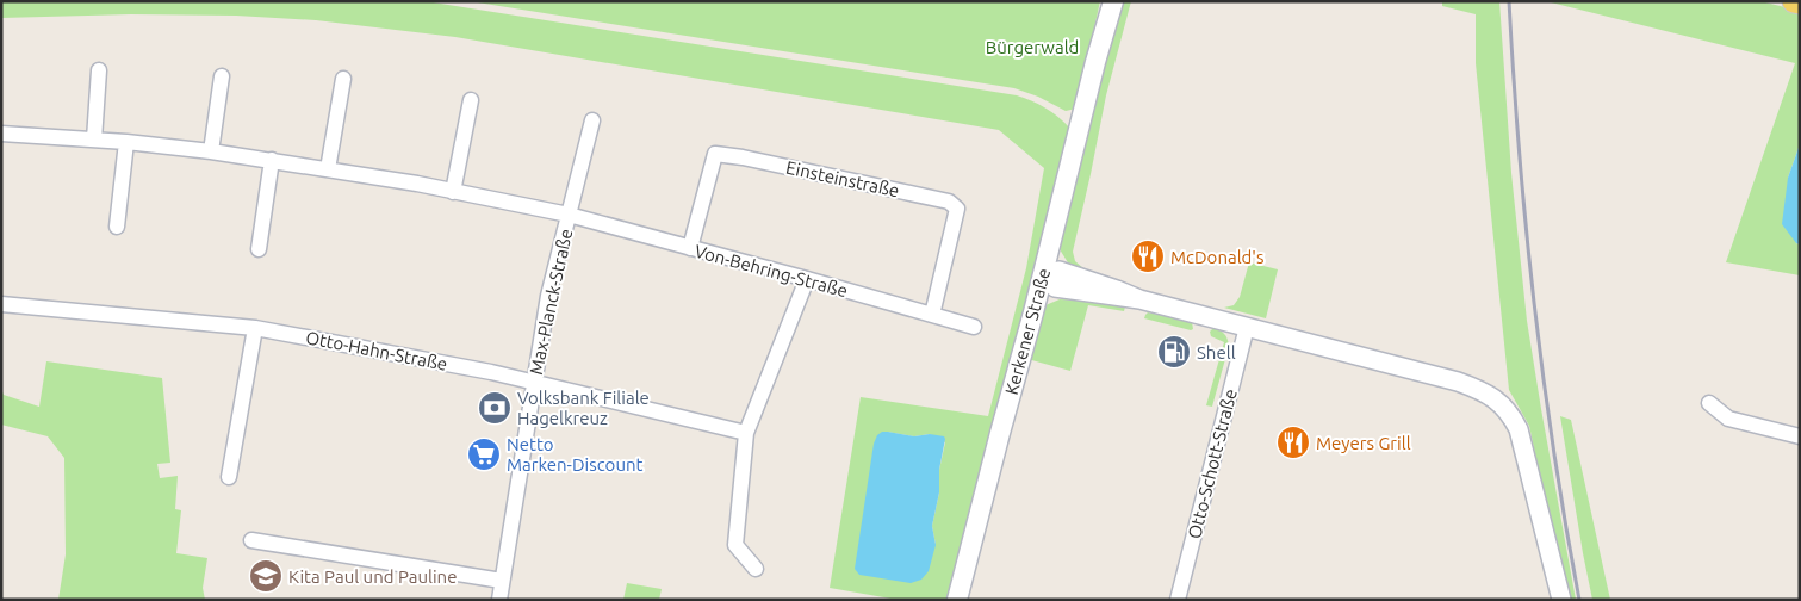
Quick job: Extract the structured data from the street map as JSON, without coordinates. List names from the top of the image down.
{
  "streets": {
    "main road": ["Kerkener Straße"],
    "street": [
      "Einsteinstraße",
      "Von-Behring-Straße",
      "Max-Planck-Straße",
      "Otto-Hahn-Straße",
      "Otto-Schott-Straße"
    ]
  },
  "crossings": [
    ["Einsteinstraße", "Von-Behring-Straße"],
    ["Von-Behring-Straße", "Max-Planck-Straße"],
    ["Max-Planck-Straße", "Otto-Hahn-Straße"]
  ],
  "parks": ["Bürgerwald"],
  "places": {
    "restaurant": ["McDonald's", "Meyers Grill"],
    "fuel station": ["Shell"],
    "bank": ["Volksbank Filiale Hagelkreuz"],
    "supermarket": ["Netto Marken-Discount"],
    "school or university": ["Kita Paul und Pauline"]
  }
}
